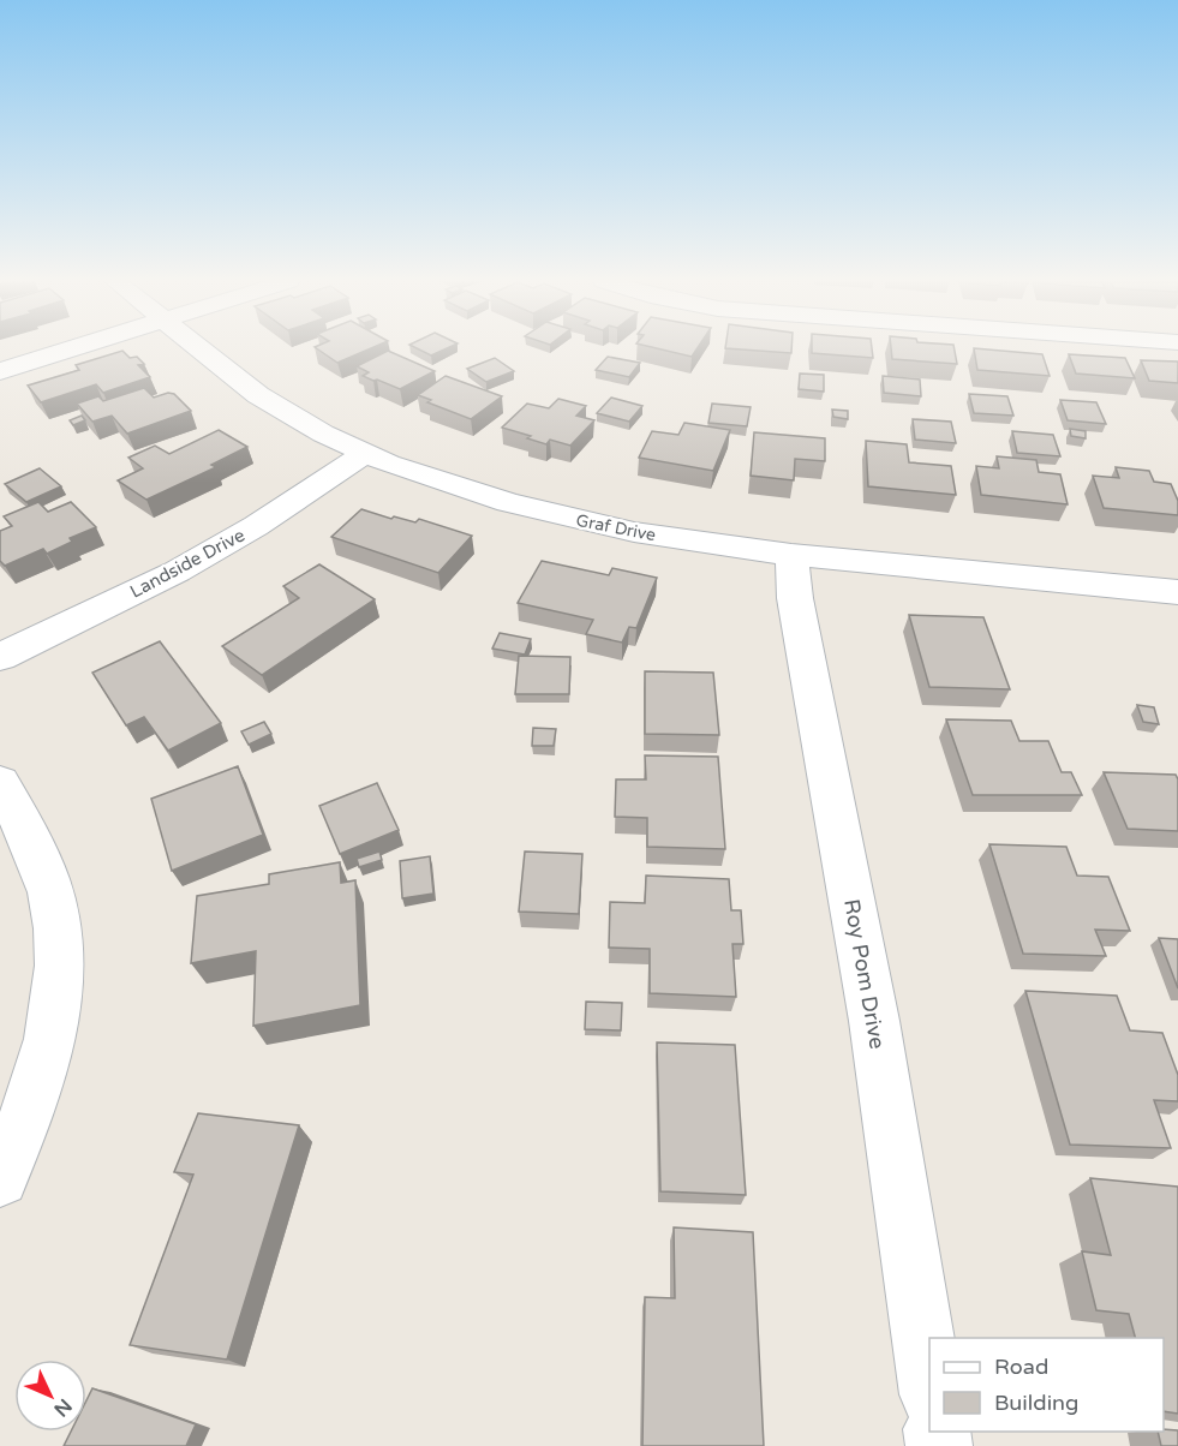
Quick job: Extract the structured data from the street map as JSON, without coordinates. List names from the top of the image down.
{
  "streets": {
    "street": ["Graf Drive", "Landside Drive", "Roy Pom Drive"]
  },
  "crossings": [
    ["Graf Drive", "Landside Drive"],
    ["Graf Drive", "Roy Pom Drive"]
  ],
  "legend": ["Road", "Building"],
  "north": "bottom right"
}
